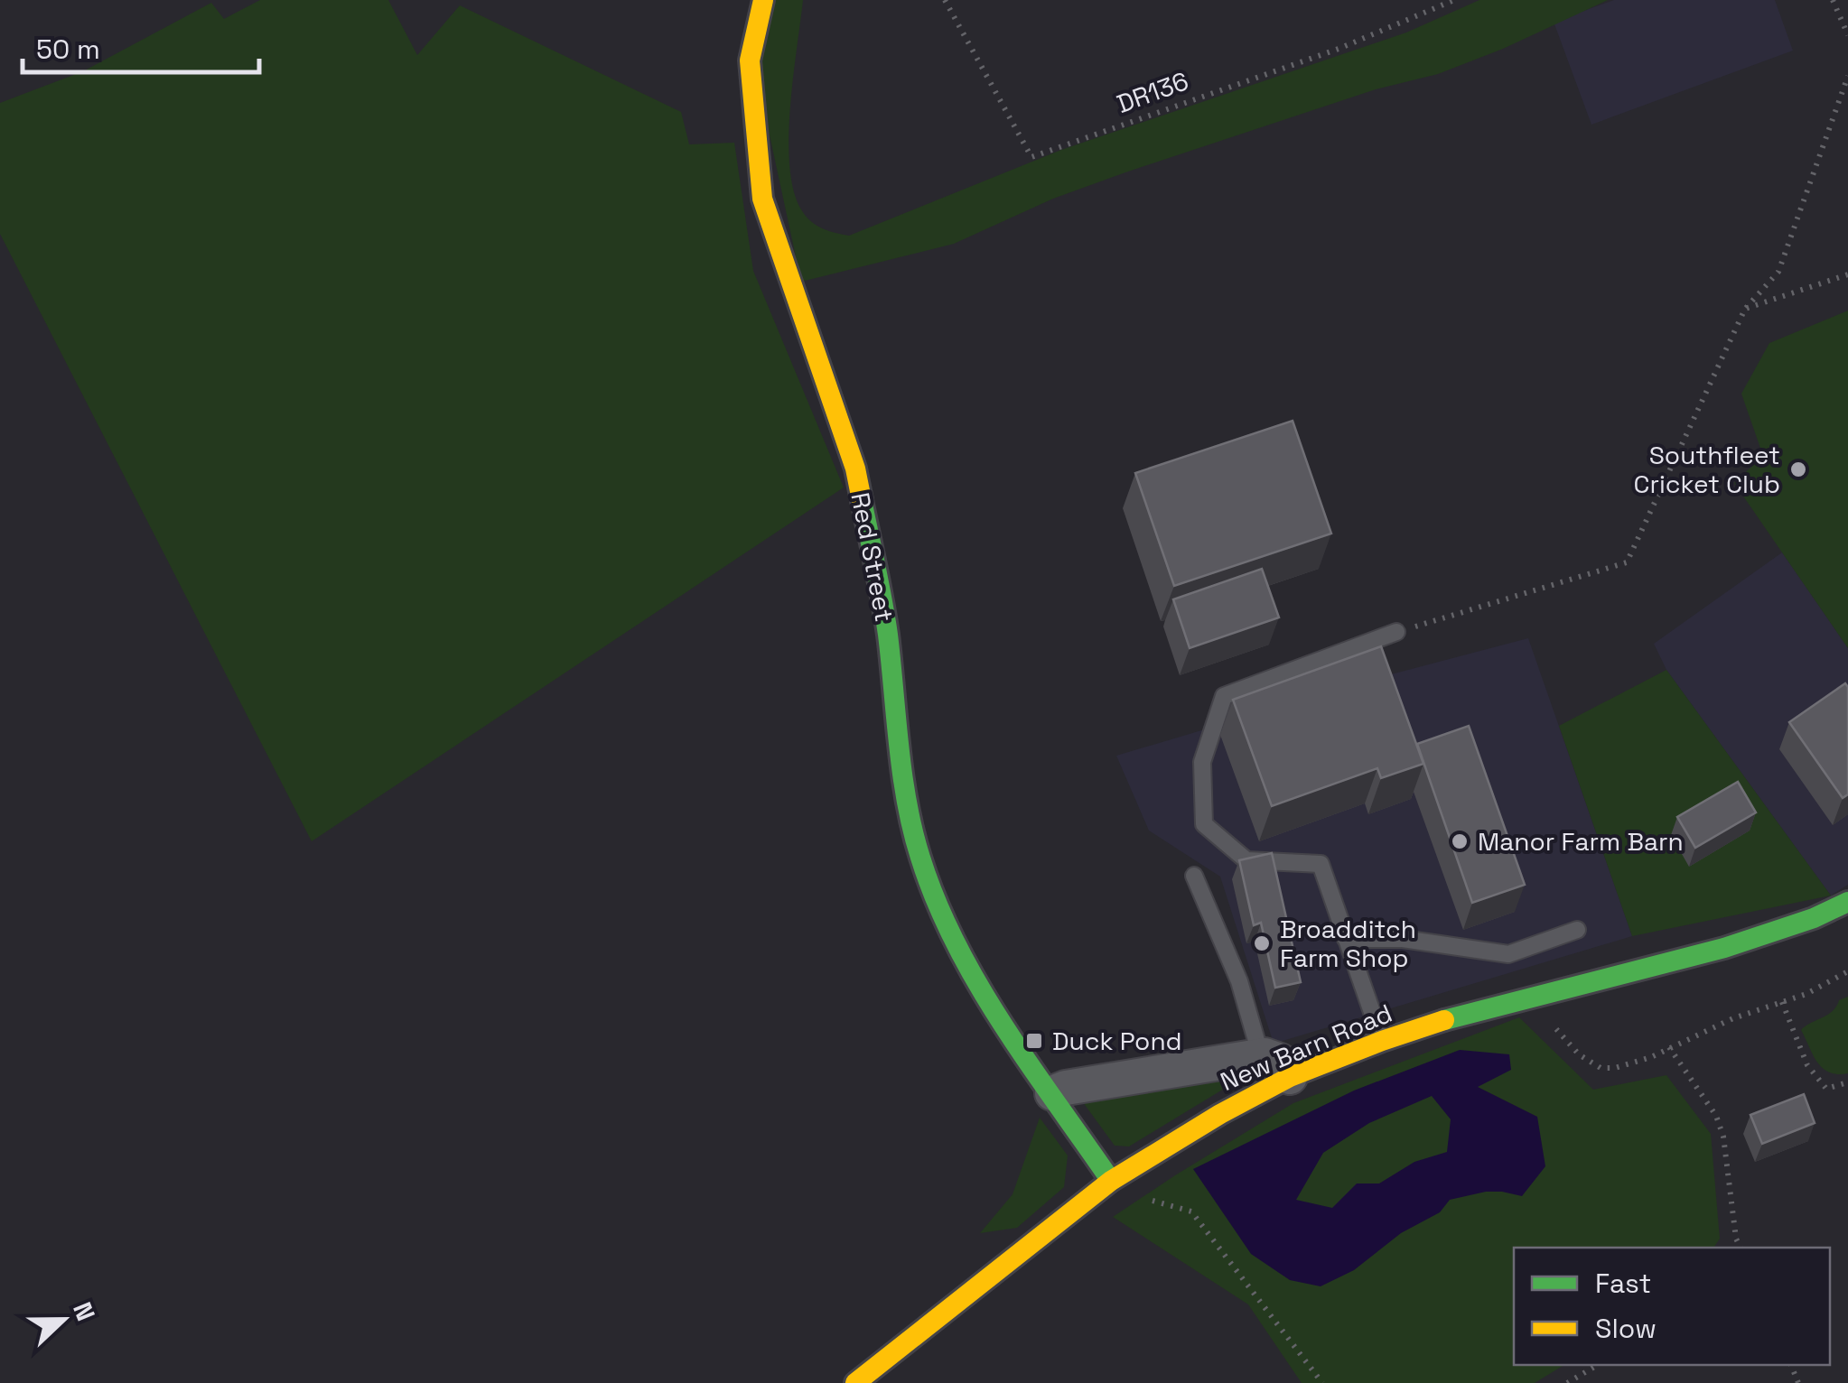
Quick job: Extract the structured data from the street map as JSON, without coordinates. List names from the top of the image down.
{
  "streets": {
    "street": ["Red Street", "New Barn Road"],
    "path": ["DR136"]
  },
  "crossings": [
    ["Red Street", "New Barn Road"]
  ],
  "places": {
    "other": ["Southfleet Cricket Club", "Manor Farm Barn", "Broadditch Farm Shop"],
    "transit": ["Duck Pond"]
  },
  "legend": ["Fast", "Slow"],
  "scale_bar": "50 m",
  "north": "right"
}
